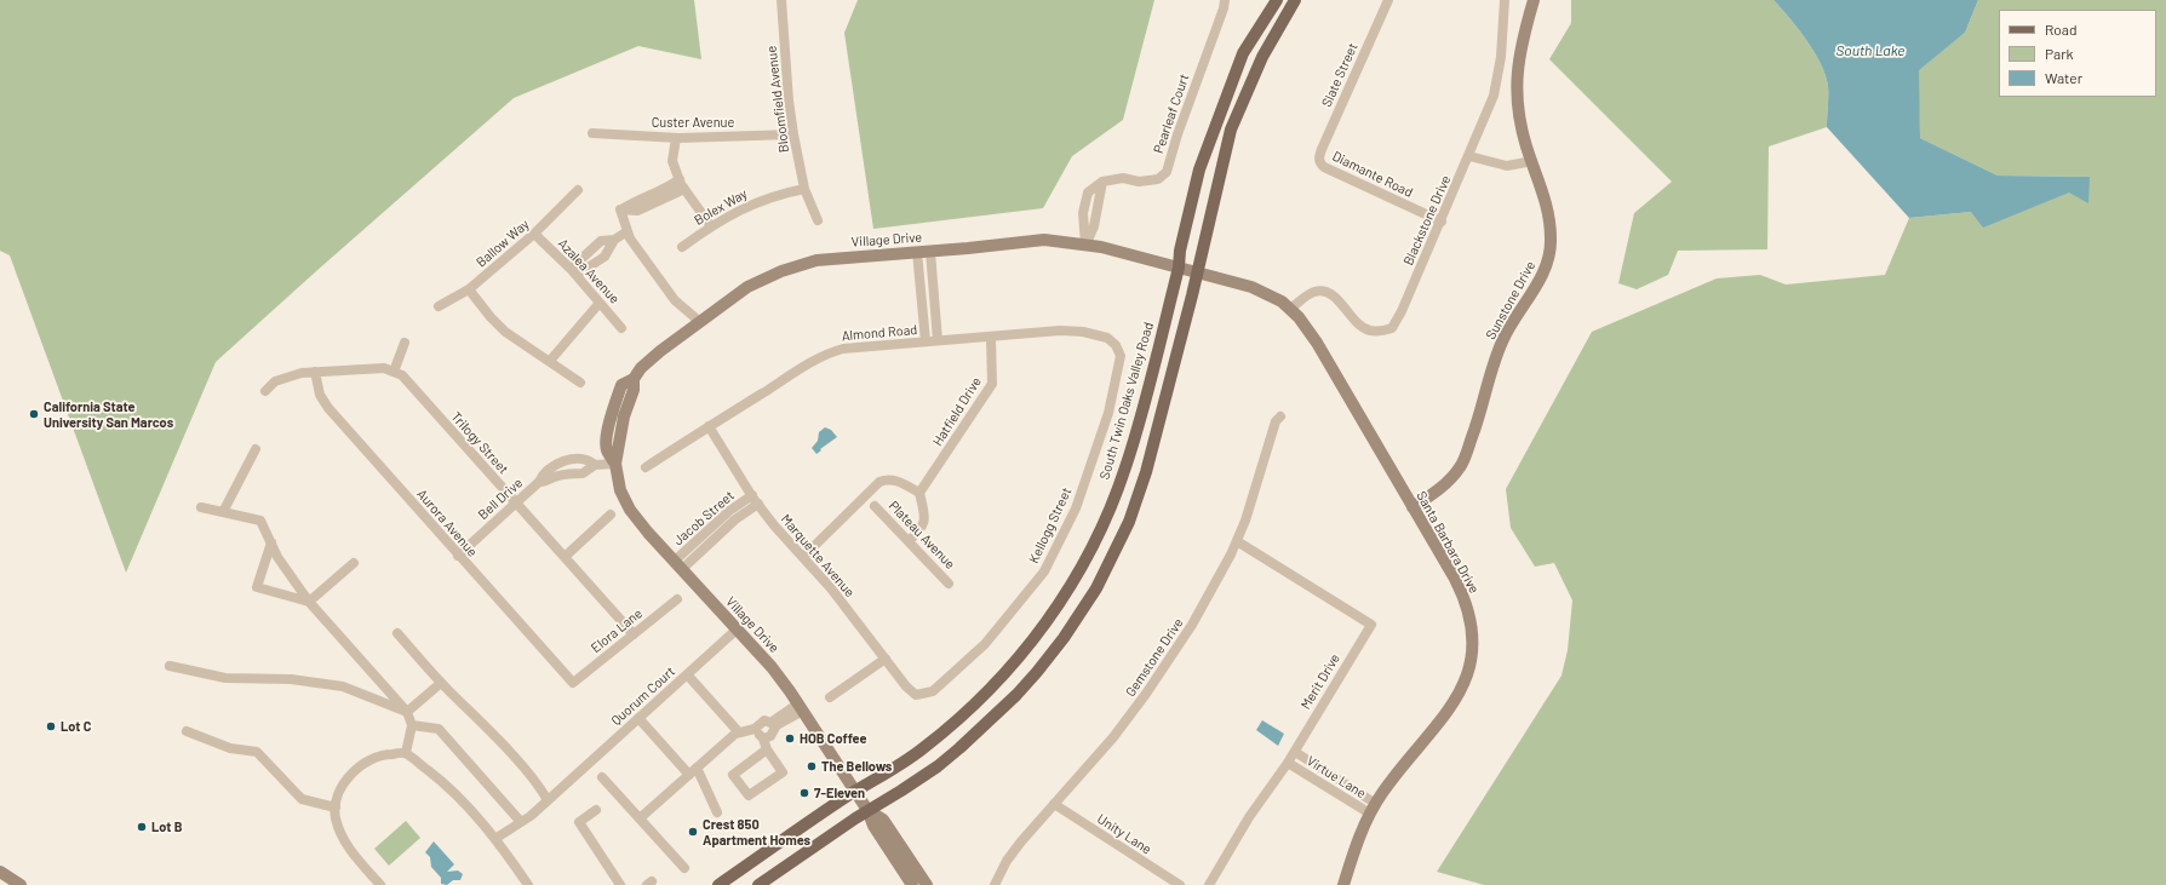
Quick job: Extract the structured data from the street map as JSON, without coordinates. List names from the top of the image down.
{
  "streets": {
    "main road": ["South Twin Oaks Valley Road"],
    "street": [
      "Slate Street",
      "Bloomfield Avenue",
      "Pearleaf Court",
      "Custer Avenue",
      "Diamante Road",
      "Bolex Way",
      "Blackstone Drive",
      "Village Drive",
      "Ballow Way",
      "Azalea Avenue",
      "Sunstone Drive",
      "Almond Road",
      "Hatfield Drive",
      "Trilogy Street",
      "Bell Drive",
      "Jacob Street",
      "Aurora Avenue",
      "Kellogg Street",
      "Plateau Avenue",
      "Santa Barbara Drive",
      "Marquette Avenue",
      "Elora Lane",
      "Gemstone Drive",
      "Merit Drive",
      "Quorum Court",
      "Virtue Lane",
      "Unity Lane"
    ]
  },
  "crossings": [
    ["Slate Street", "Diamante Road"],
    ["Bloomfield Avenue", "Custer Avenue"],
    ["Bloomfield Avenue", "Bolex Way"],
    ["Diamante Road", "Blackstone Drive"],
    ["Blackstone Drive", "Santa Barbara Drive"],
    ["Village Drive", "South Twin Oaks Valley Road"],
    ["Village Drive", "Jacob Street"],
    ["Village Drive", "Santa Barbara Drive"],
    ["Village Drive", "Quorum Court"],
    ["Ballow Way", "Azalea Avenue"],
    ["Sunstone Drive", "Santa Barbara Drive"],
    ["Almond Road", "Hatfield Drive"],
    ["Almond Road", "Kellogg Street"],
    ["Almond Road", "Marquette Avenue"],
    ["Trilogy Street", "Bell Drive"],
    ["Trilogy Street", "Elora Lane"],
    ["Bell Drive", "Aurora Avenue"],
    ["Jacob Street", "Marquette Avenue"],
    ["Aurora Avenue", "Elora Lane"],
    ["Kellogg Street", "Marquette Avenue"],
    ["Santa Barbara Drive", "Virtue Lane"],
    ["Gemstone Drive", "Merit Drive"],
    ["Gemstone Drive", "Unity Lane"],
    ["Merit Drive", "Virtue Lane"]
  ],
  "water": ["South Lake"],
  "places": [
    "California State University San Marcos",
    "Lot C",
    "HOB Coffee",
    "The Bellows",
    "7-Eleven",
    "Lot B",
    "Crest 850 Apartment Homes"
  ],
  "legend": ["Road", "Park", "Water"]
}
